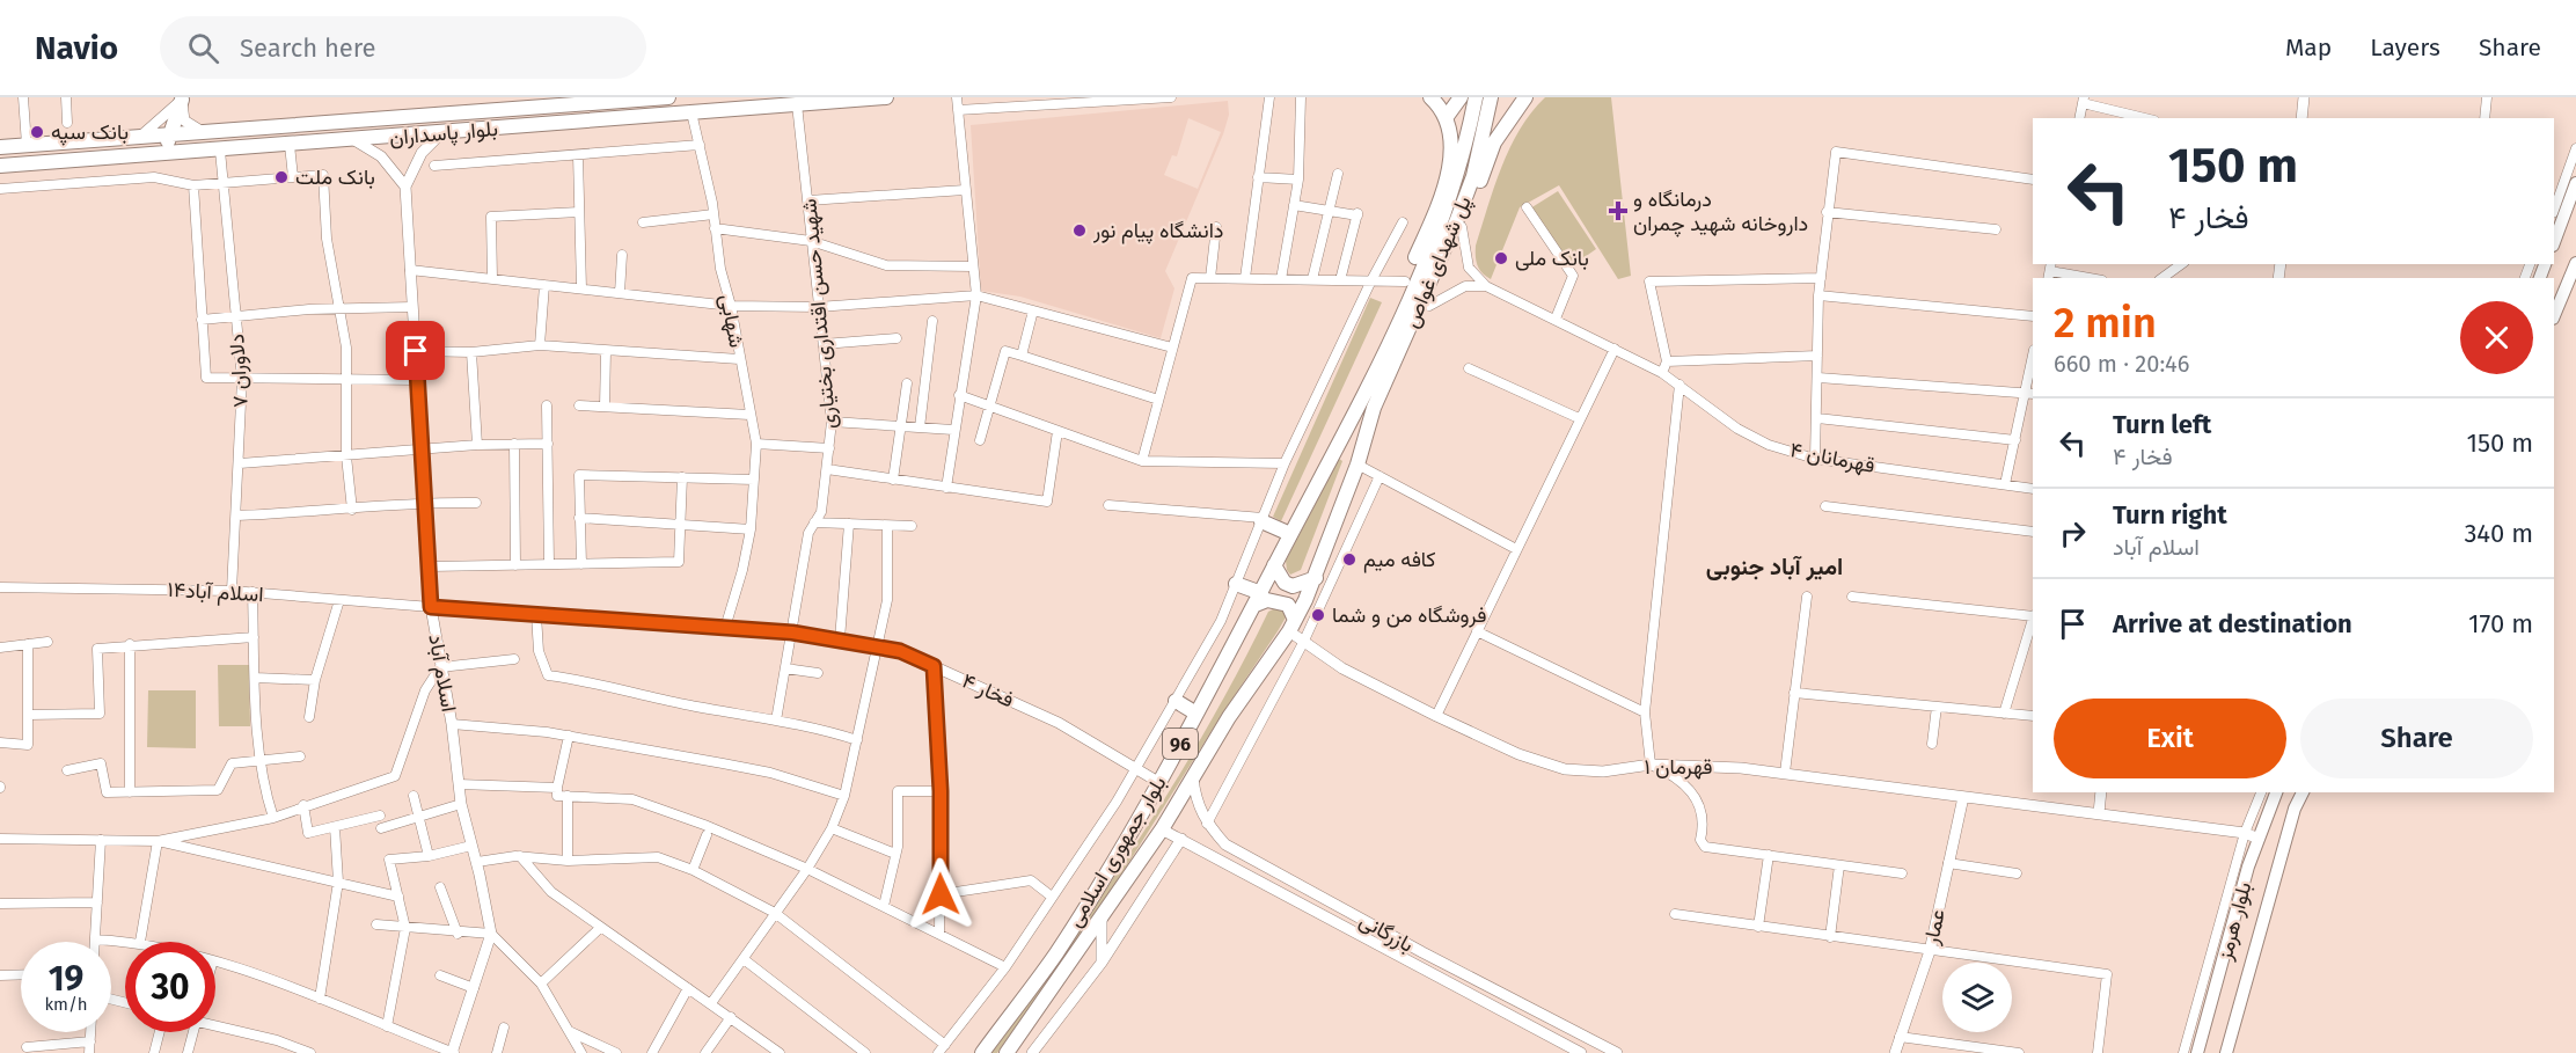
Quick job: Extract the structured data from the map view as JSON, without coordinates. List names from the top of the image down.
{
  "streets": {
    "main road": [
      "بلوار پاسداران",
      "پل شهدای غواص",
      "96",
      "بلوار جمهوری اسلامی",
      "بلوار هرمز"
    ],
    "street": [
      "شهید حسن اقتداری بختیاری",
      "شهابی",
      "دلاوران ۷",
      "قهرمانان ۴",
      "اسلام آباد۱۴",
      "اسلام آباد",
      "فخار ۴",
      "قهرمان ۱",
      "عمار",
      "بازرگانی"
    ]
  },
  "crossings": [
    ["بلوار پاسداران", "شهید حسن اقتداری بختیاری"],
    ["بلوار پاسداران", "شهابی"],
    ["بلوار پاسداران", "دلاوران ۷"],
    ["پل شهدای غواص", "96"],
    ["پل شهدای غواص", "بلوار جمهوری اسلامی"],
    ["شهید حسن اقتداری بختیاری", "فخار ۴"],
    ["شهابی", "فخار ۴"],
    ["دلاوران ۷", "اسلام آباد۱۴"],
    ["اسلام آباد۱۴", "اسلام آباد"],
    ["اسلام آباد۱۴", "فخار ۴"],
    ["اسلام آباد", "فخار ۴"],
    ["فخار ۴", "بلوار جمهوری اسلامی"],
    ["96", "بلوار جمهوری اسلامی"],
    ["قهرمان ۱", "بلوار جمهوری اسلامی"],
    ["قهرمان ۱", "بلوار هرمز"],
    ["قهرمان ۱", "عمار"],
    ["بلوار جمهوری اسلامی", "بازرگانی"]
  ],
  "districts": ["امير آباد جنوبی"],
  "places": {
    "other": [
      "بانک سپه",
      "بانک ملت",
      "دانشگاه پیام نور",
      "بانک ملی",
      "کافه میم",
      "فروشگاه من و شما"
    ],
    "health": ["درمانگاه و داروخانه شهید چمران"]
  },
  "page": {
    "header": "Navio",
    "search": "Search here",
    "nav": ["Map", "Layers", "Share"],
    "turn": ["150 m", "فخار ۴"],
    "heading": ["2 min", "660 m · 20:46"],
    "list": [
      {
        "name": "Turn left",
        "note": "فخار ۴",
        "value": "150 m"
      },
      {
        "name": "Turn right",
        "note": "اسلام آباد",
        "value": "340 m"
      },
      {
        "name": "Arrive at destination",
        "value": "170 m"
      }
    ],
    "buttons": ["Exit", "Share"],
    "speed": "19 km/h",
    "limit": "30"
  }
}
